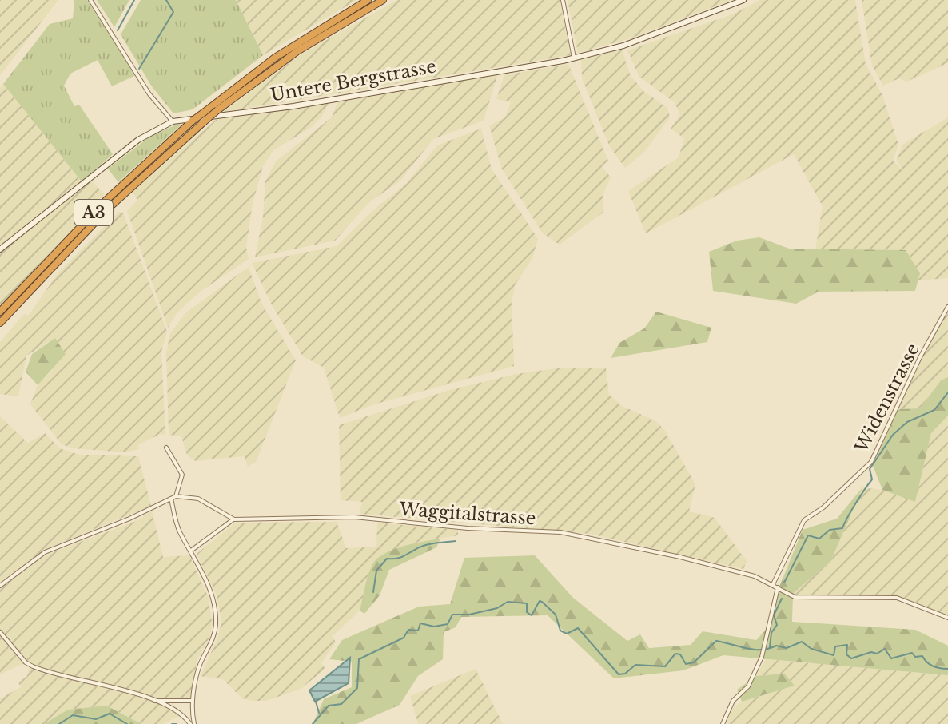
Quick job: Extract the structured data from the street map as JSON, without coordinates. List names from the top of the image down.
{
  "streets": {
    "highway": ["A3"],
    "main road": ["Untere Bergstrasse"],
    "street": ["Widenstrasse", "Waggitalstrasse"]
  },
  "crossings": [
    ["Widenstrasse", "Waggitalstrasse"]
  ]
}
